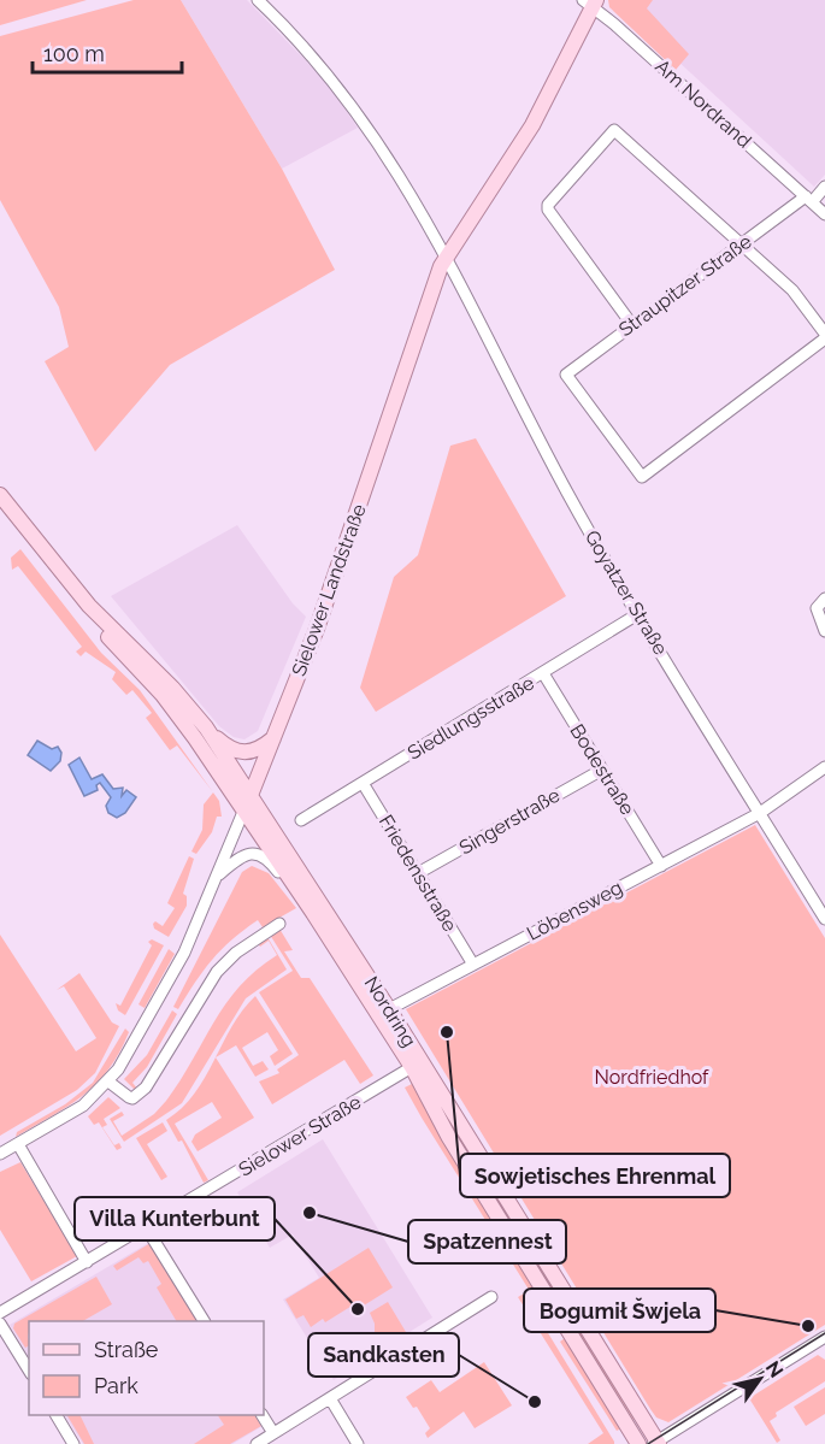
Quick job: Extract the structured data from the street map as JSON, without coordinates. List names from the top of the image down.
{
  "streets": {
    "main road": ["Sielower Landstraße", "Nordring"],
    "street": [
      "Am Nordrand",
      "Straupitzer Straße",
      "Goyatzer Straße",
      "Siedlungsstraße",
      "Bodestraße",
      "Singerstraße",
      "Friedensstraße",
      "Löbensweg",
      "Sielower Straße"
    ]
  },
  "crossings": [
    ["Am Nordrand", "Straupitzer Straße"],
    ["Am Nordrand", "Sielower Landstraße"],
    ["Sielower Landstraße", "Goyatzer Straße"],
    ["Sielower Landstraße", "Nordring"],
    ["Goyatzer Straße", "Siedlungsstraße"],
    ["Goyatzer Straße", "Löbensweg"],
    ["Siedlungsstraße", "Bodestraße"],
    ["Siedlungsstraße", "Friedensstraße"],
    ["Bodestraße", "Singerstraße"],
    ["Bodestraße", "Löbensweg"],
    ["Singerstraße", "Friedensstraße"],
    ["Friedensstraße", "Löbensweg"],
    ["Löbensweg", "Nordring"],
    ["Nordring", "Sielower Straße"]
  ],
  "parks": ["Nordfriedhof"],
  "places": [
    "Sowjetisches Ehrenmal",
    "Spatzennest",
    "Villa Kunterbunt",
    "Bogumił Šwjela",
    "Sandkasten"
  ],
  "legend": ["Straße", "Park"],
  "scale_bar": "100 m",
  "north": "top right"
}
